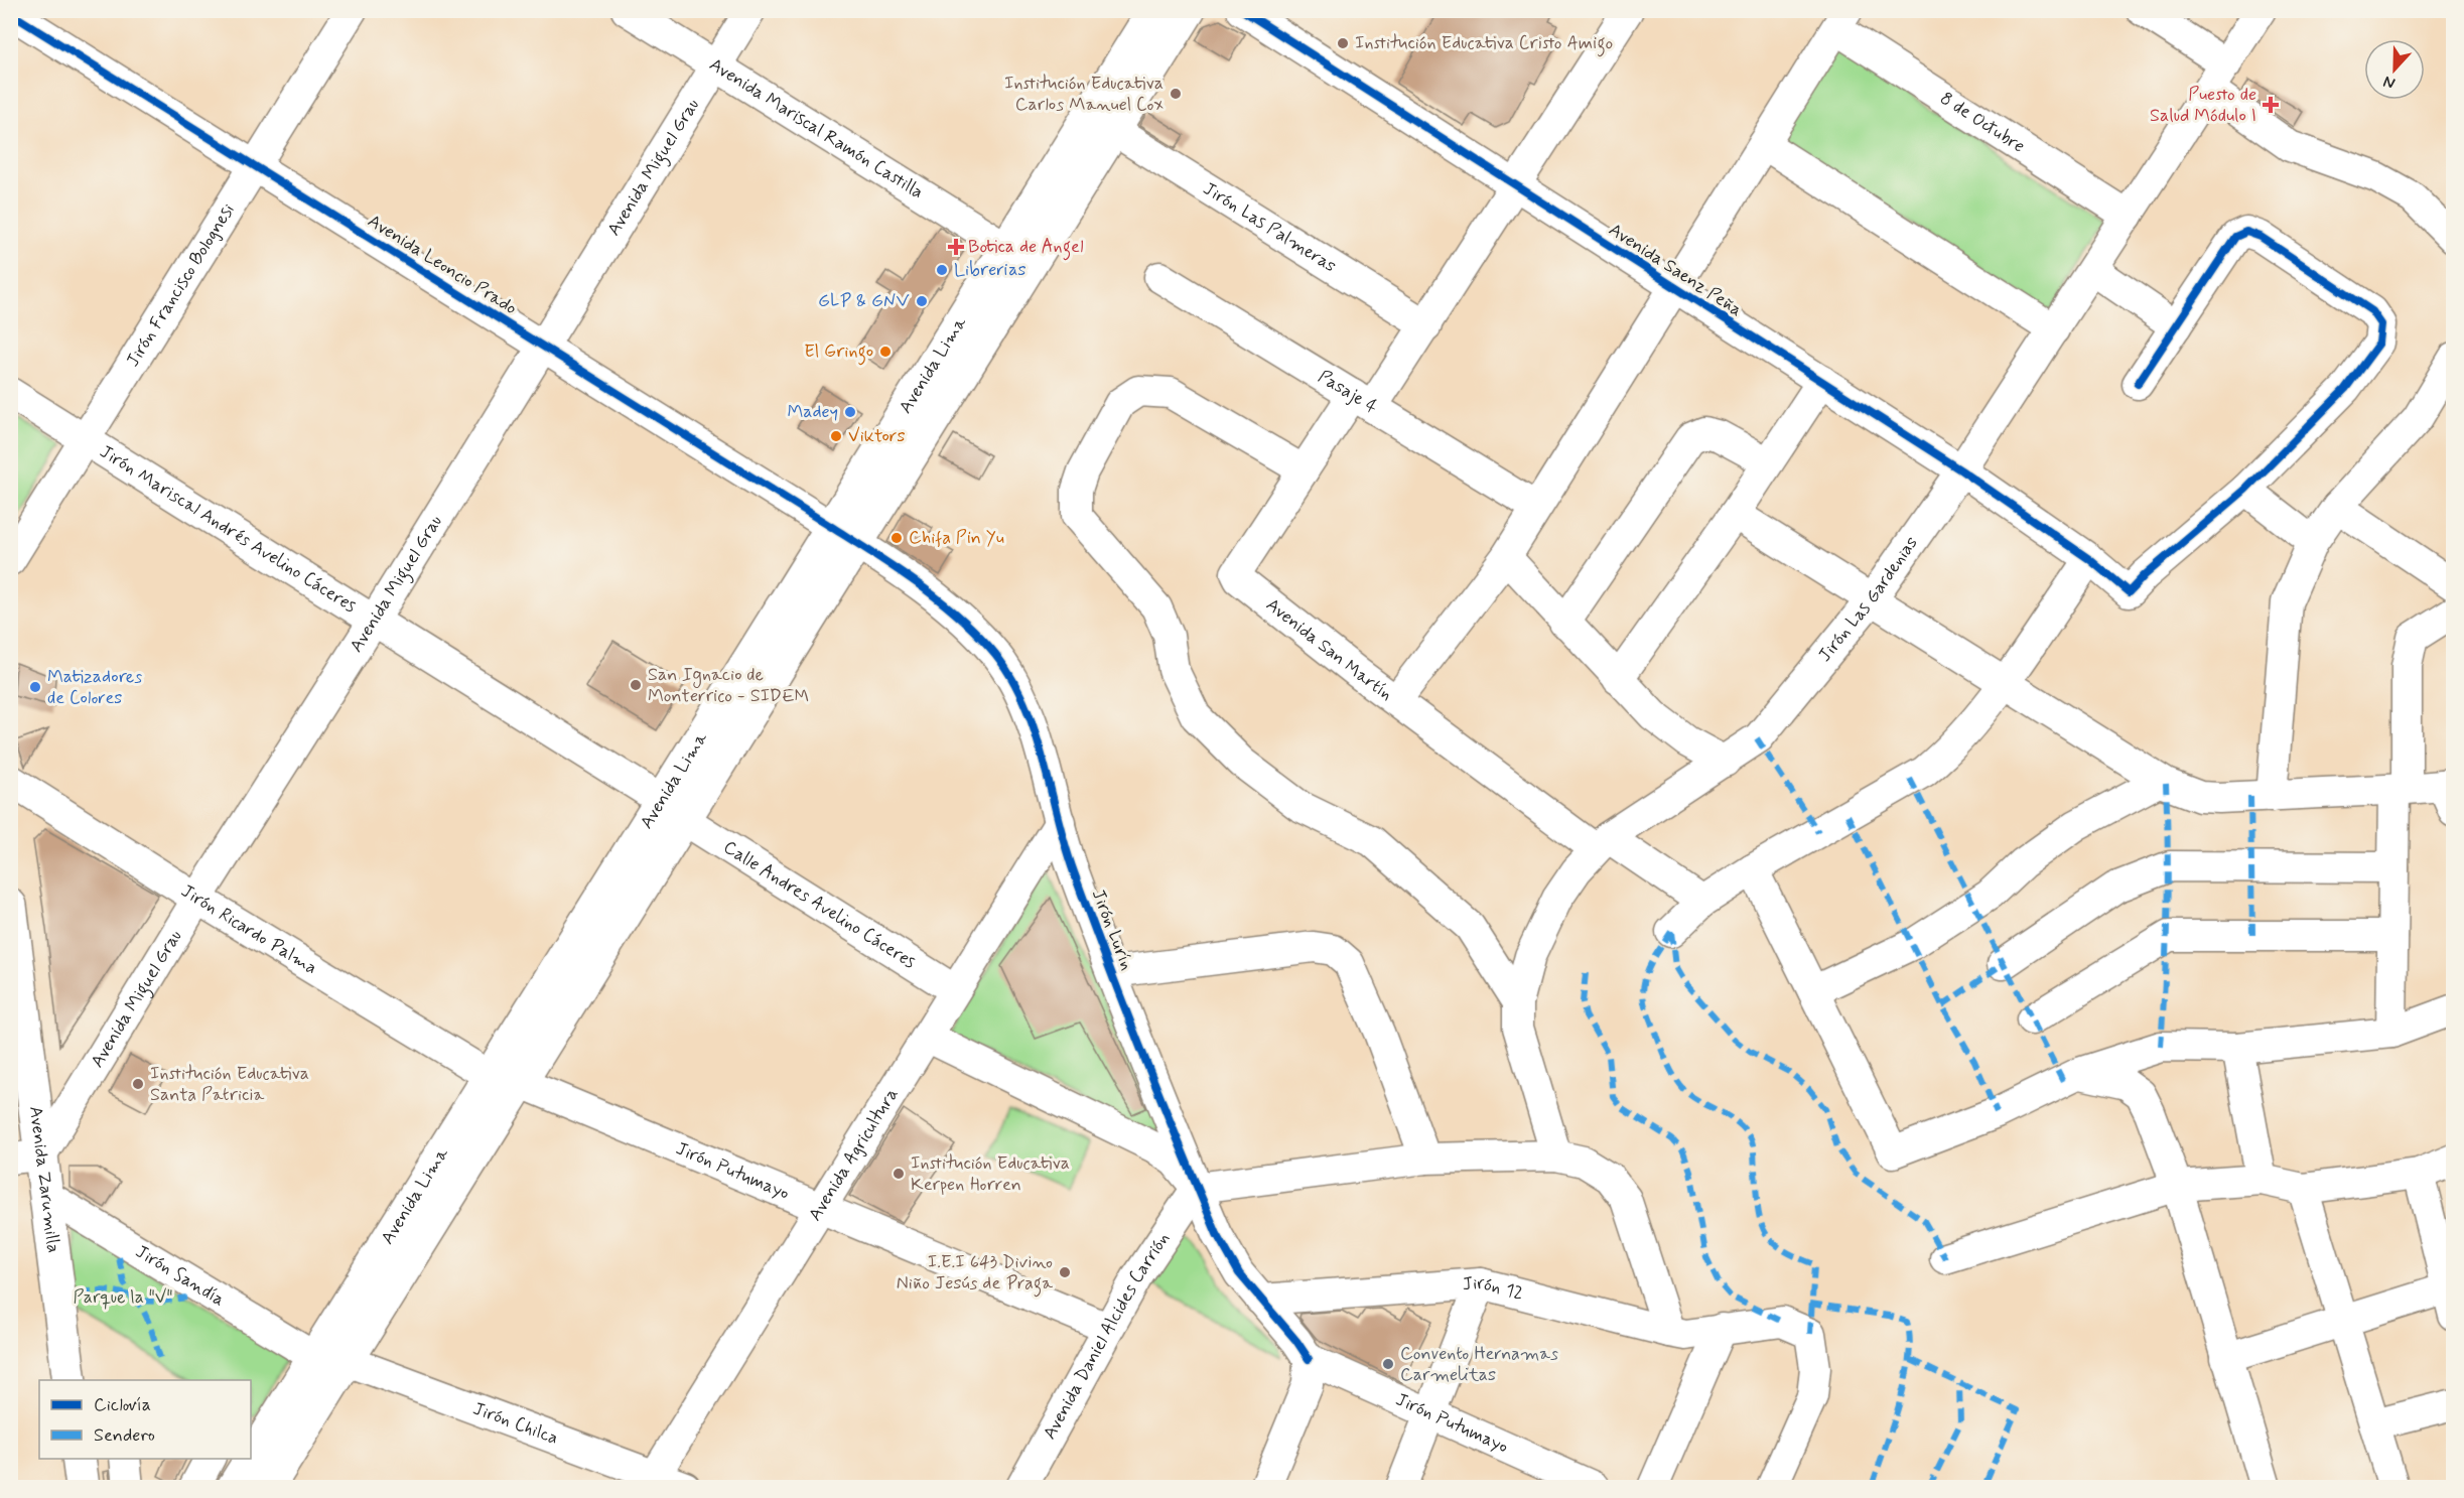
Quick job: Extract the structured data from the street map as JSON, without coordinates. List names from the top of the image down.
{
  "streets": {
    "main road": ["Avenida Lima", "Avenida Zarumilla"],
    "street": [
      "8 de Octubre",
      "Avenida Mariscal Ramón Castilla",
      "Avenida Miguel Grau",
      "Jirón Las Palmeras",
      "Avenida Leoncio Prado",
      "Avenida Saenz Peña",
      "Jirón Francisco Bolognesi",
      "Pasaje 4",
      "Jirón Mariscal Andrés Avelino Cáceres",
      "Jirón Las Gardenias",
      "Avenida San Martín",
      "Calle Andres Avelino Cáceres",
      "Jirón Ricardo Palma",
      "Jirón Lurín",
      "Avenida Agricultura",
      "Jirón Putumayo",
      "Jirón Sandía",
      "Jirón 12",
      "Avenida Daniel Alcides Carrión",
      "Jirón Chilca"
    ]
  },
  "crossings": [
    ["8 de Octubre", "Jirón Las Gardenias"],
    ["Avenida Mariscal Ramón Castilla", "Avenida Miguel Grau"],
    ["Avenida Mariscal Ramón Castilla", "Avenida Lima"],
    ["Avenida Miguel Grau", "Avenida Leoncio Prado"],
    ["Avenida Miguel Grau", "Jirón Mariscal Andrés Avelino Cáceres"],
    ["Avenida Miguel Grau", "Jirón Ricardo Palma"],
    ["Avenida Miguel Grau", "Avenida Zarumilla"],
    ["Jirón Las Palmeras", "Avenida Lima"],
    ["Jirón Las Palmeras", "Avenida San Martín"],
    ["Avenida Leoncio Prado", "Jirón Francisco Bolognesi"],
    ["Avenida Leoncio Prado", "Avenida Lima"],
    ["Avenida Leoncio Prado", "Jirón Lurín"],
    ["Avenida Saenz Peña", "Jirón Las Gardenias"],
    ["Avenida Saenz Peña", "Avenida San Martín"],
    ["Jirón Francisco Bolognesi", "Jirón Mariscal Andrés Avelino Cáceres"],
    ["Avenida Lima", "Jirón Mariscal Andrés Avelino Cáceres"],
    ["Avenida Lima", "Calle Andres Avelino Cáceres"],
    ["Avenida Lima", "Jirón Ricardo Palma"],
    ["Avenida Lima", "Jirón Lurín"],
    ["Avenida Lima", "Jirón Putumayo"],
    ["Avenida Lima", "Jirón Sandía"],
    ["Avenida Lima", "Jirón Chilca"],
    ["Pasaje 4", "Avenida San Martín"],
    ["Jirón Mariscal Andrés Avelino Cáceres", "Calle Andres Avelino Cáceres"],
    ["Jirón Las Gardenias", "Avenida San Martín"],
    ["Calle Andres Avelino Cáceres", "Avenida Agricultura"],
    ["Jirón Ricardo Palma", "Jirón Putumayo"],
    ["Jirón Lurín", "Avenida Agricultura"],
    ["Jirón Lurín", "Jirón Putumayo"],
    ["Jirón Lurín", "Jirón 12"],
    ["Jirón Lurín", "Avenida Daniel Alcides Carrión"],
    ["Avenida Agricultura", "Jirón Putumayo"],
    ["Avenida Agricultura", "Jirón Chilca"],
    ["Jirón Putumayo", "Avenida Daniel Alcides Carrión"],
    ["Avenida Zarumilla", "Jirón Sandía"]
  ],
  "parks": ["Parque la \"V\""],
  "places": {
    "other": [
      "Institución Educativa Cristo Amigo",
      "Institución Educativa Carlos Manuel Cox",
      "Librerias",
      "GLP & GNV",
      "El Gringo",
      "Madey",
      "Viktors",
      "Chifa Pin Yu",
      "San Ignacio de Monterrico - SIDEM",
      "Matizadores de Colores",
      "Institución Educativa Santa Patricia",
      "Institución Educativa Kerpen Horren",
      "I.E.I 643 Divino Niño Jesús de Praga",
      "Convento Hernamas Carmelitas"
    ],
    "health": ["Puesto de Salud Módulo I", "Botica de Angel"]
  },
  "legend": ["Ciclovía", "Sendero"],
  "north": "bottom"
}
